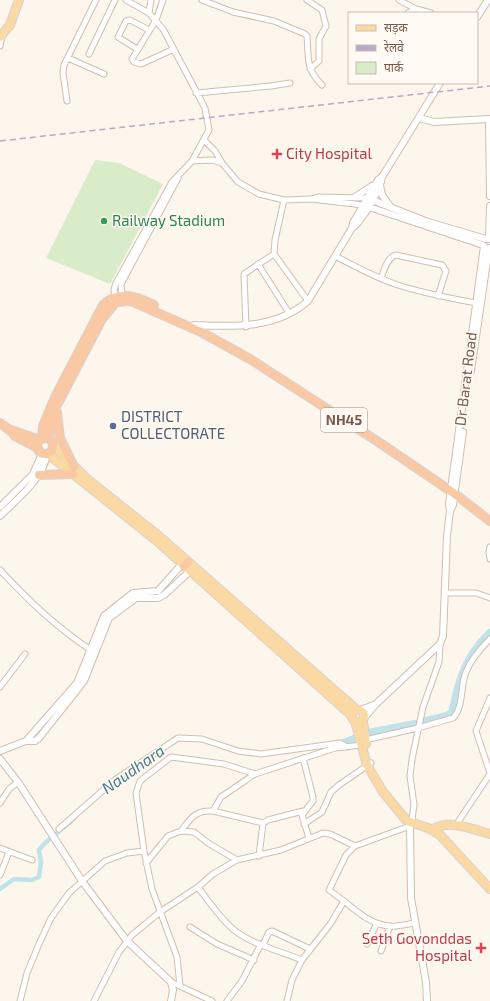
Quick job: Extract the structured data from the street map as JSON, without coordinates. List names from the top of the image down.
{
  "streets": {
    "highway": ["NH45"],
    "street": ["Dr Barat Road"]
  },
  "crossings": [
    ["Dr Barat Road", "NH45"]
  ],
  "water": ["Naudhara"],
  "places": {
    "health": ["City Hospital", "Seth Govonddas Hospital"],
    "other": ["Railway Stadium", "DISTRICT COLLECTORATE"]
  },
  "legend": ["सड़क", "रेलवे", "पार्क"]
}
